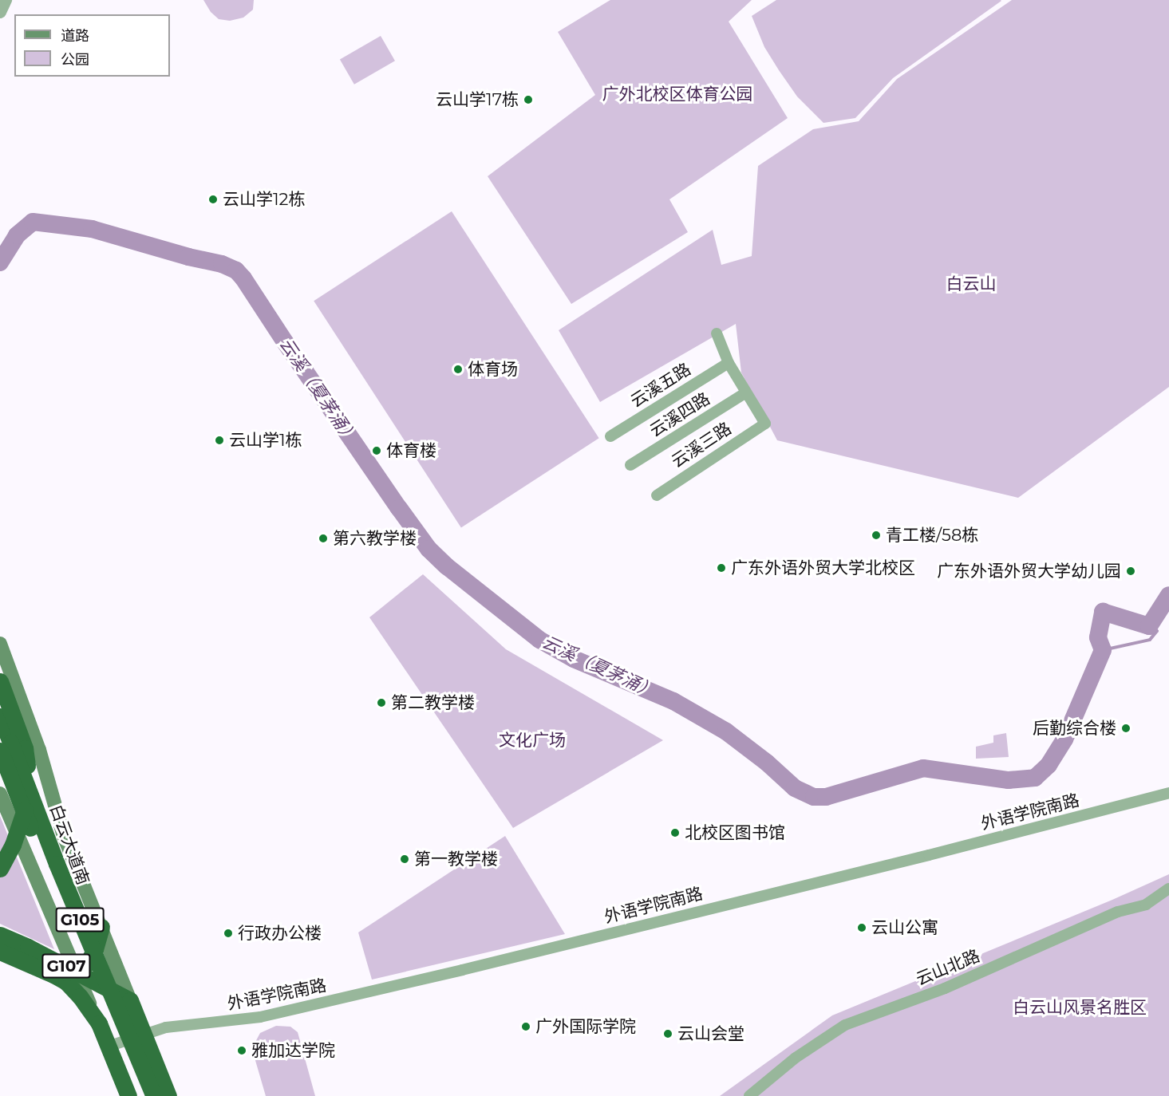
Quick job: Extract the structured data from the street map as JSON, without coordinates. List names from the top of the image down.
{
  "streets": {
    "highway": ["白云大道南", "G105", "G107"],
    "street": [
      "云溪五路",
      "云溪四路",
      "云溪三路",
      "外语学院南路",
      "云山北路"
    ]
  },
  "crossings": [
    ["云溪四路", "云溪三路"],
    ["外语学院南路", "白云大道南"],
    ["外语学院南路", "G107"],
    ["白云大道南", "G105"],
    ["白云大道南", "G107"]
  ],
  "water": ["云溪（夏茅涌）"],
  "parks": [
    "广外北校区体育公园",
    "白云山",
    "文化广场",
    "白云山风景名胜区"
  ],
  "places": [
    "云山学17栋",
    "云山学12栋",
    "体育场",
    "云山学1栋",
    "体育楼",
    "青工楼/58栋",
    "第六教学楼",
    "广东外语外贸大学北校区",
    "广东外语外贸大学幼儿园",
    "第二教学楼",
    "后勤综合楼",
    "北校区图书馆",
    "第一教学楼",
    "云山公寓",
    "行政办公楼",
    "广外国际学院",
    "云山会堂",
    "雅加达学院"
  ],
  "legend": ["道路", "公园"]
}
